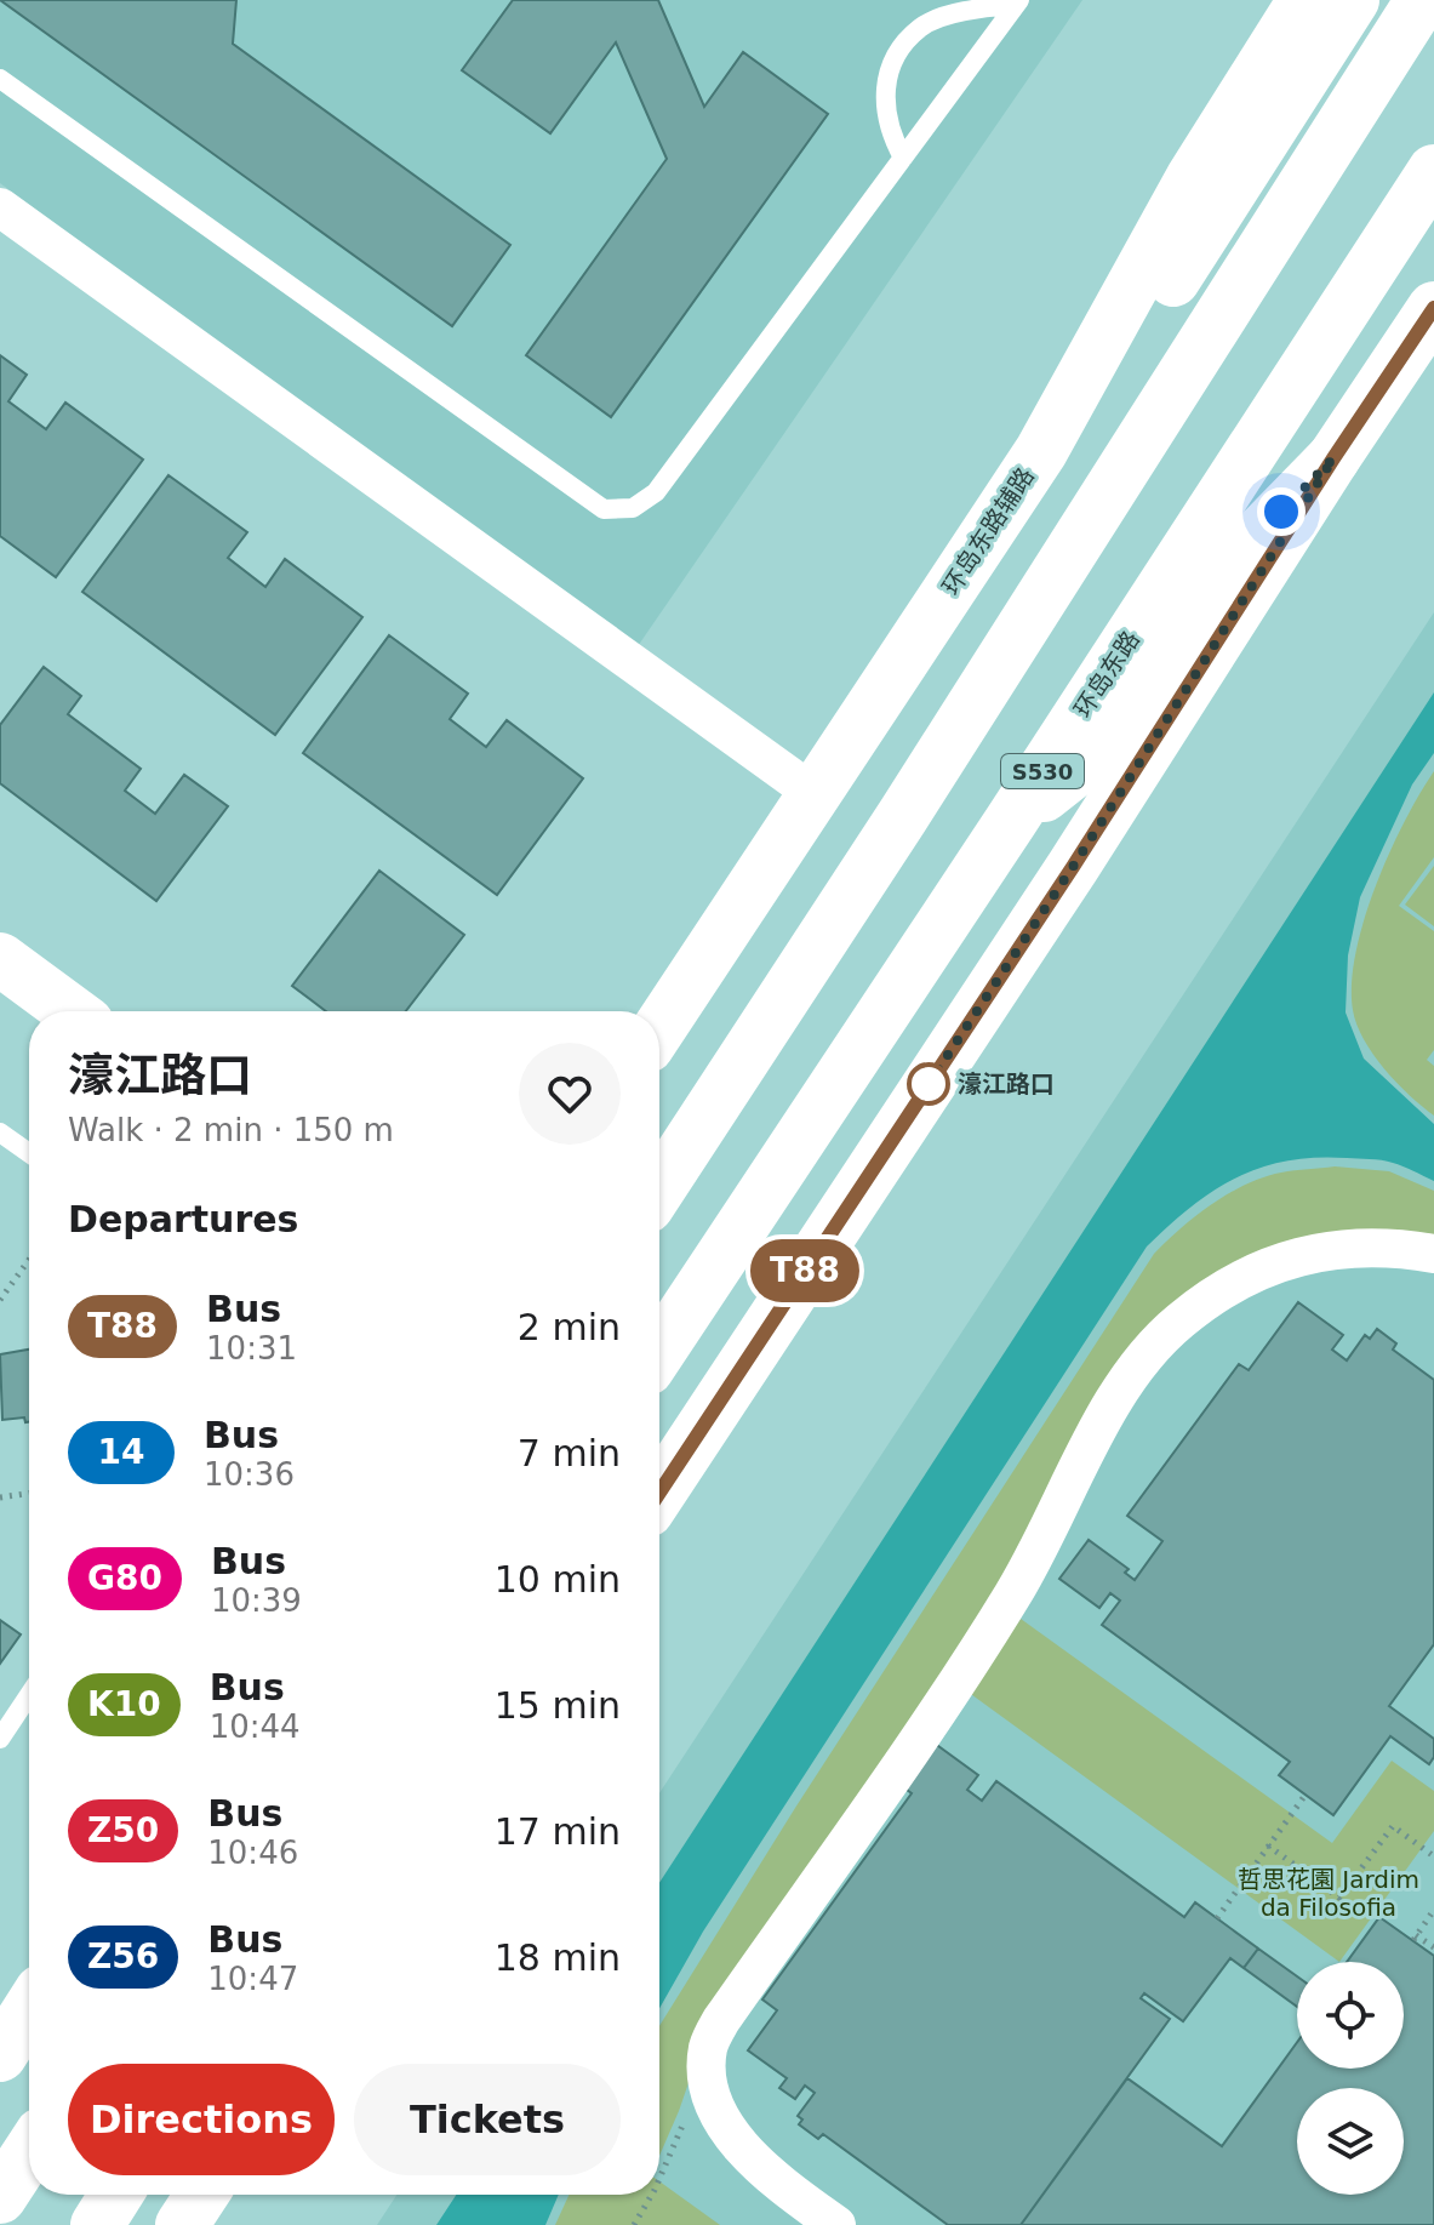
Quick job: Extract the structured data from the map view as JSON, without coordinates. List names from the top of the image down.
{
  "streets": {
    "main road": ["环岛东路辅路", "环岛东路", "S530"]
  },
  "parks": ["哲思花園 Jardim da Filosofia"],
  "places": ["濠江路口"],
  "lines": ["bus line T88"],
  "page": {
    "on_map": "T88",
    "heading": [
      ["濠江路口", "Walk · 2 min · 150 m"],
      "Departures"
    ],
    "list": [
      {
        "mark": "T88",
        "name": "Bus",
        "note": "10:31",
        "value": "2 min"
      },
      {
        "mark": "14",
        "name": "Bus",
        "note": "10:36",
        "value": "7 min"
      },
      {
        "mark": "G80",
        "name": "Bus",
        "note": "10:39",
        "value": "10 min"
      },
      {
        "mark": "K10",
        "name": "Bus",
        "note": "10:44",
        "value": "15 min"
      },
      {
        "mark": "Z50",
        "name": "Bus",
        "note": "10:46",
        "value": "17 min"
      },
      {
        "mark": "Z56",
        "name": "Bus",
        "note": "10:47",
        "value": "18 min"
      }
    ],
    "buttons": ["Directions", "Tickets"]
  }
}
